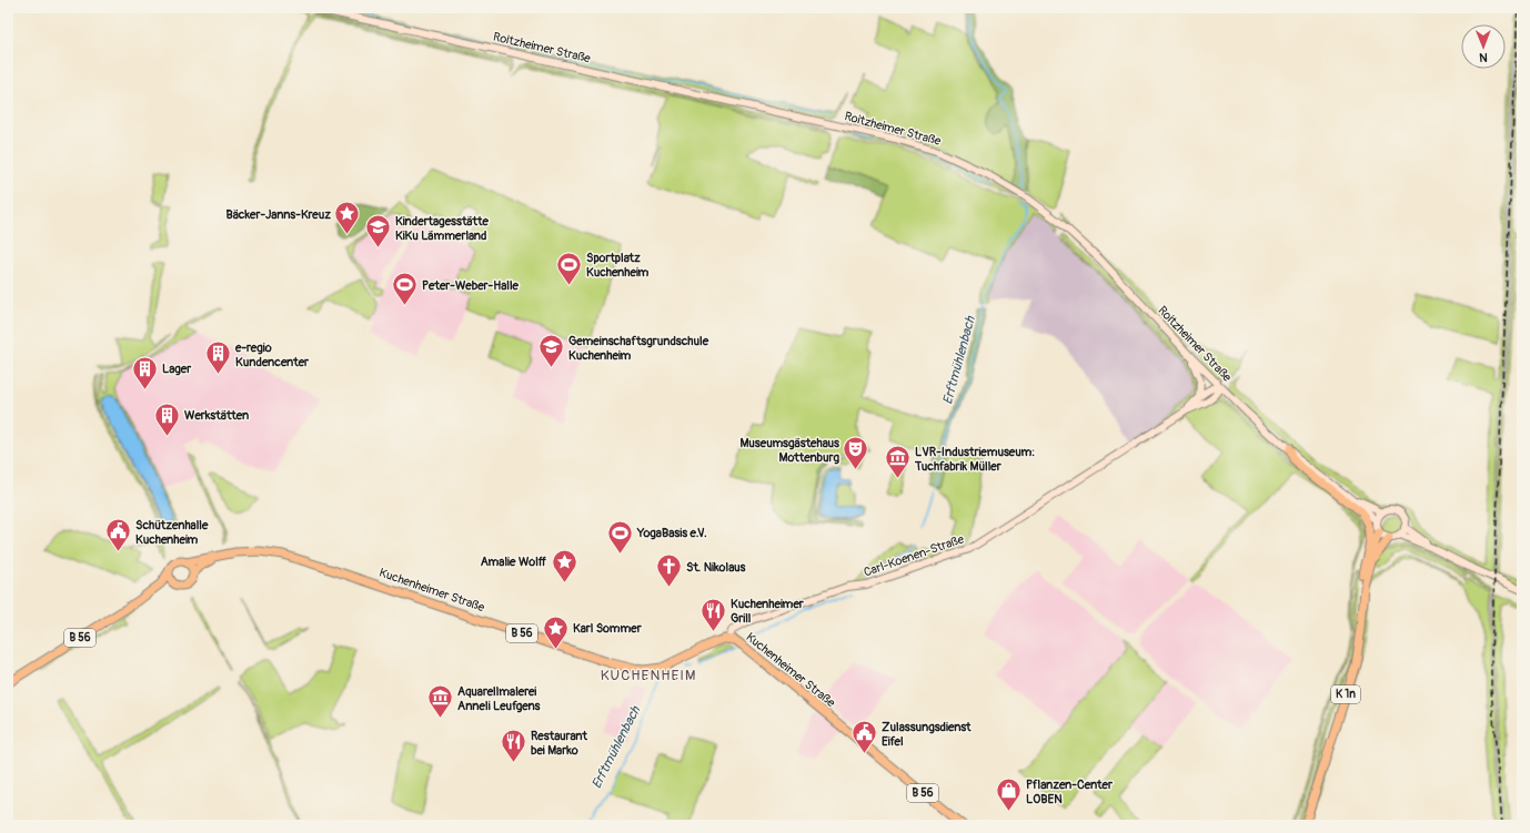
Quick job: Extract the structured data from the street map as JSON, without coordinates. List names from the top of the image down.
{
  "streets": {
    "main road": ["Kuchenheimer Straße", "B 56", "K 1n"],
    "street": ["Roitzheimer Straße", "Carl-Koenen-Straße"]
  },
  "crossings": [
    ["Roitzheimer Straße", "Carl-Koenen-Straße"],
    ["Roitzheimer Straße", "K 1n"],
    ["Carl-Koenen-Straße", "Kuchenheimer Straße"],
    ["Kuchenheimer Straße", "B 56"]
  ],
  "districts": ["KUCHENHEIM"],
  "water": ["Erftmühlenbach"],
  "places": {
    "place": ["Bäcker-Janns-Kreuz", "Amalie Wolff", "Karl Sommer"],
    "school or university": ["Kindertagesstätte KiKu Lämmerland", "Gemeinschaftsgrundschule Kuchenheim"],
    "sports": ["Sportplatz Kuchenheim", "Peter-Weber-Halle", "YogaBasis e.V."],
    "building": ["e-regio Kundencenter", "Lager", "Werkstätten"],
    "theatre": ["Museumsgästehaus Mottenburg"],
    "museum": ["LVR-Industriemuseum: Tuchfabrik Müller", "Aquarellmalerei Anneli Leufgens"],
    "public building": ["Schützenhalle Kuchenheim", "Zulassungsdienst Eifel"],
    "church": ["St. Nikolaus"],
    "restaurant": ["Kuchenheimer Grill", "Restaurant bei Marko"],
    "shop": ["Pflanzen-Center LOBEN"]
  },
  "north": "bottom"
}
